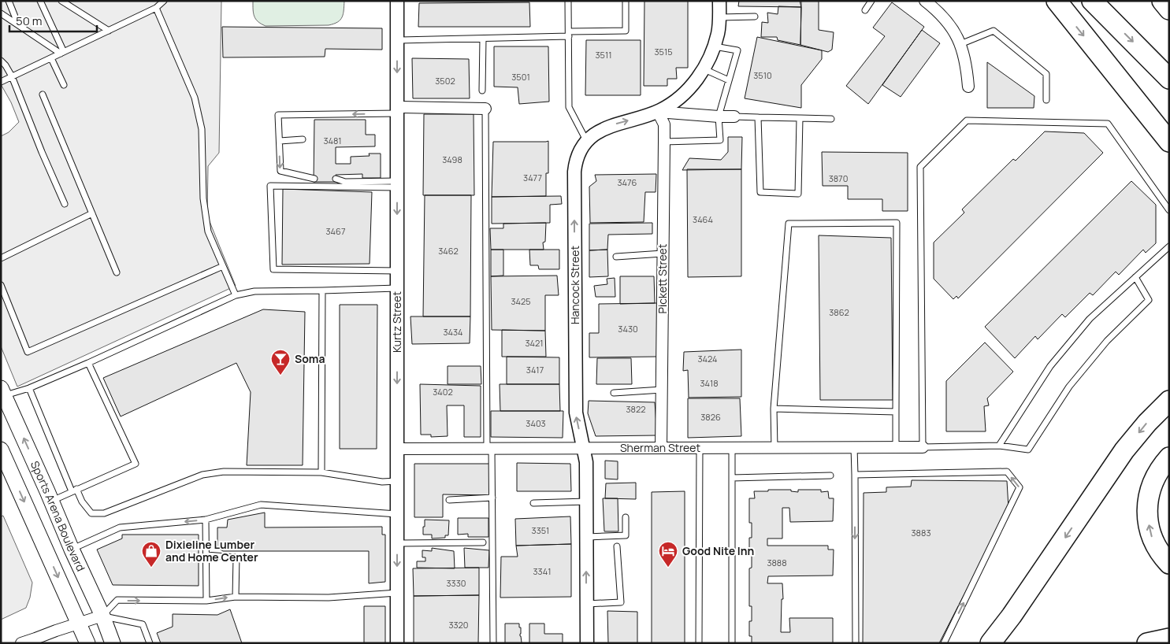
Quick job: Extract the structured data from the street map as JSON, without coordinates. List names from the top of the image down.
{
  "streets": {
    "main road": ["Sports Arena Boulevard"],
    "street": [
      "Pickett Street",
      "Hancock Street",
      "Kurtz Street",
      "Sherman Street"
    ]
  },
  "crossings": [
    ["Pickett Street", "Hancock Street"],
    ["Pickett Street", "Sherman Street"],
    ["Hancock Street", "Sherman Street"],
    ["Kurtz Street", "Sherman Street"]
  ],
  "one_way": ["Hancock Street", "Kurtz Street"],
  "places": {
    "bar": ["Soma"],
    "shop": ["Dixieline Lumber and Home Center"],
    "hotel": ["Good Nite Inn"]
  },
  "house_numbers": [
    "3515",
    "3511",
    "3510",
    "3501",
    "3502",
    "3481",
    "3498",
    "3477",
    "3870",
    "3476",
    "3464",
    "3467",
    "3462",
    "3425",
    "3862",
    "3430",
    "3434",
    "3421",
    "3424",
    "3417",
    "3418",
    "3402",
    "3822",
    "3826",
    "3403",
    "3351",
    "3883",
    "3888",
    "3341",
    "3330",
    "3320"
  ],
  "scale_bar": "50 m"
}
